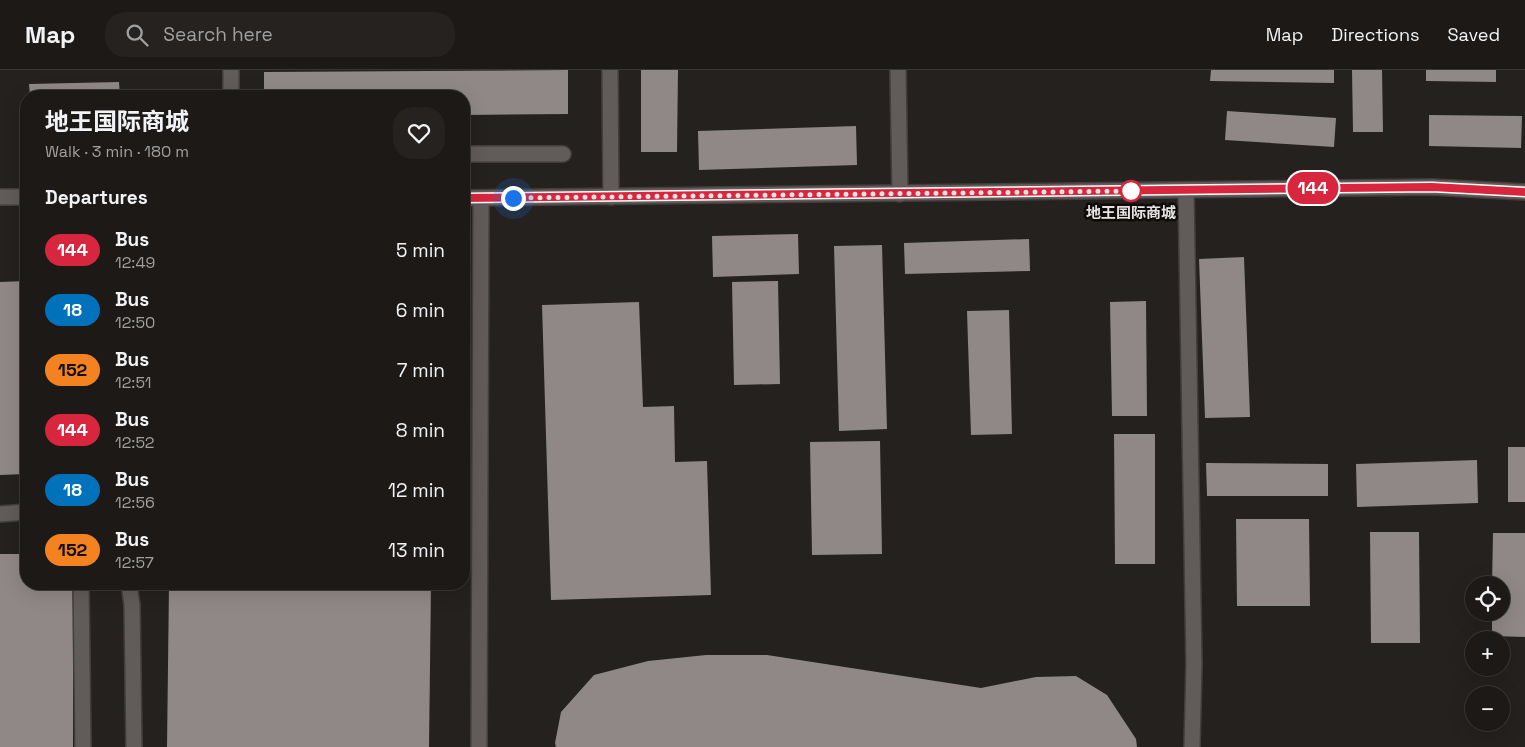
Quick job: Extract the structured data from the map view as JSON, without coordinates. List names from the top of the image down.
{
  "places": ["地王国际商城"],
  "lines": ["bus line 144"],
  "page": {
    "header": "Map",
    "search": "Search here",
    "nav": ["Map", "Directions", "Saved"],
    "on_map": "144",
    "heading": [
      ["地王国际商城", "Walk · 3 min · 180 m"],
      "Departures"
    ],
    "list": [
      {
        "mark": "144",
        "name": "Bus",
        "note": "12:49",
        "value": "5 min"
      },
      {
        "mark": "18",
        "name": "Bus",
        "note": "12:50",
        "value": "6 min"
      },
      {
        "mark": "152",
        "name": "Bus",
        "note": "12:51",
        "value": "7 min"
      },
      {
        "mark": "144",
        "name": "Bus",
        "note": "12:52",
        "value": "8 min"
      },
      {
        "mark": "18",
        "name": "Bus",
        "note": "12:56",
        "value": "12 min"
      },
      {
        "mark": "152",
        "name": "Bus",
        "note": "12:57",
        "value": "13 min"
      }
    ],
    "map_buttons": ["+", "−"]
  }
}
